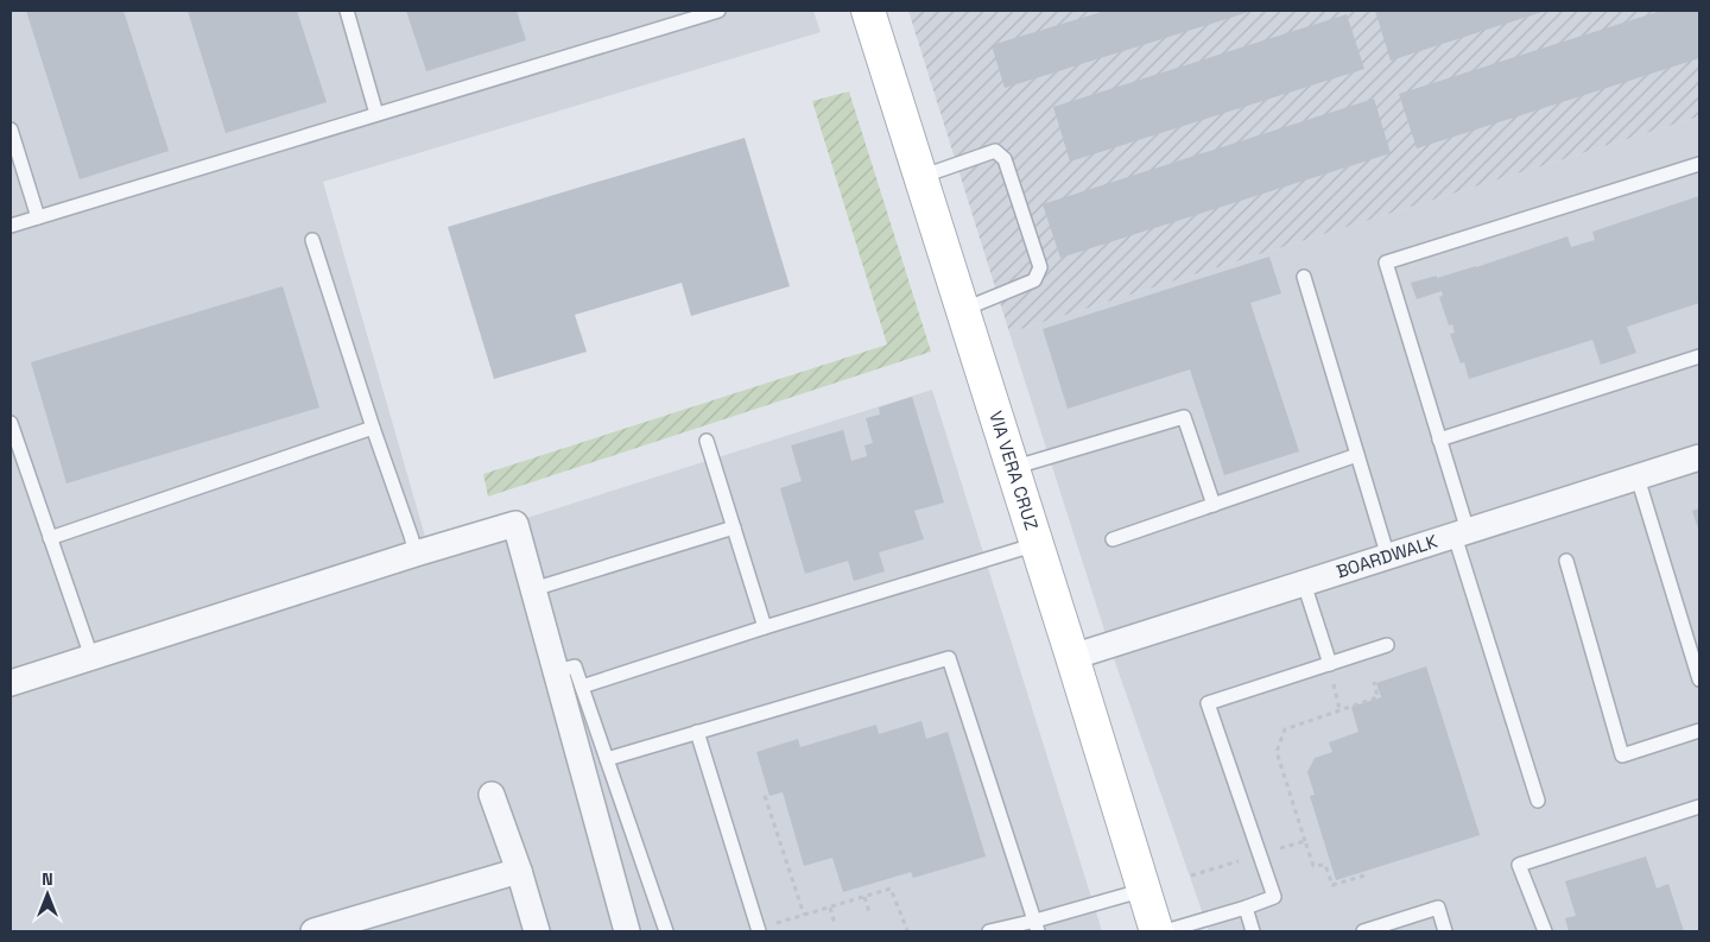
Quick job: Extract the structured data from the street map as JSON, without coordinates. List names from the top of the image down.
{
  "streets": {
    "main road": ["VIA VERA CRUZ"],
    "street": ["BOARDWALK"]
  },
  "crossings": [
    ["VIA VERA CRUZ", "BOARDWALK"]
  ],
  "north": "top"
}
